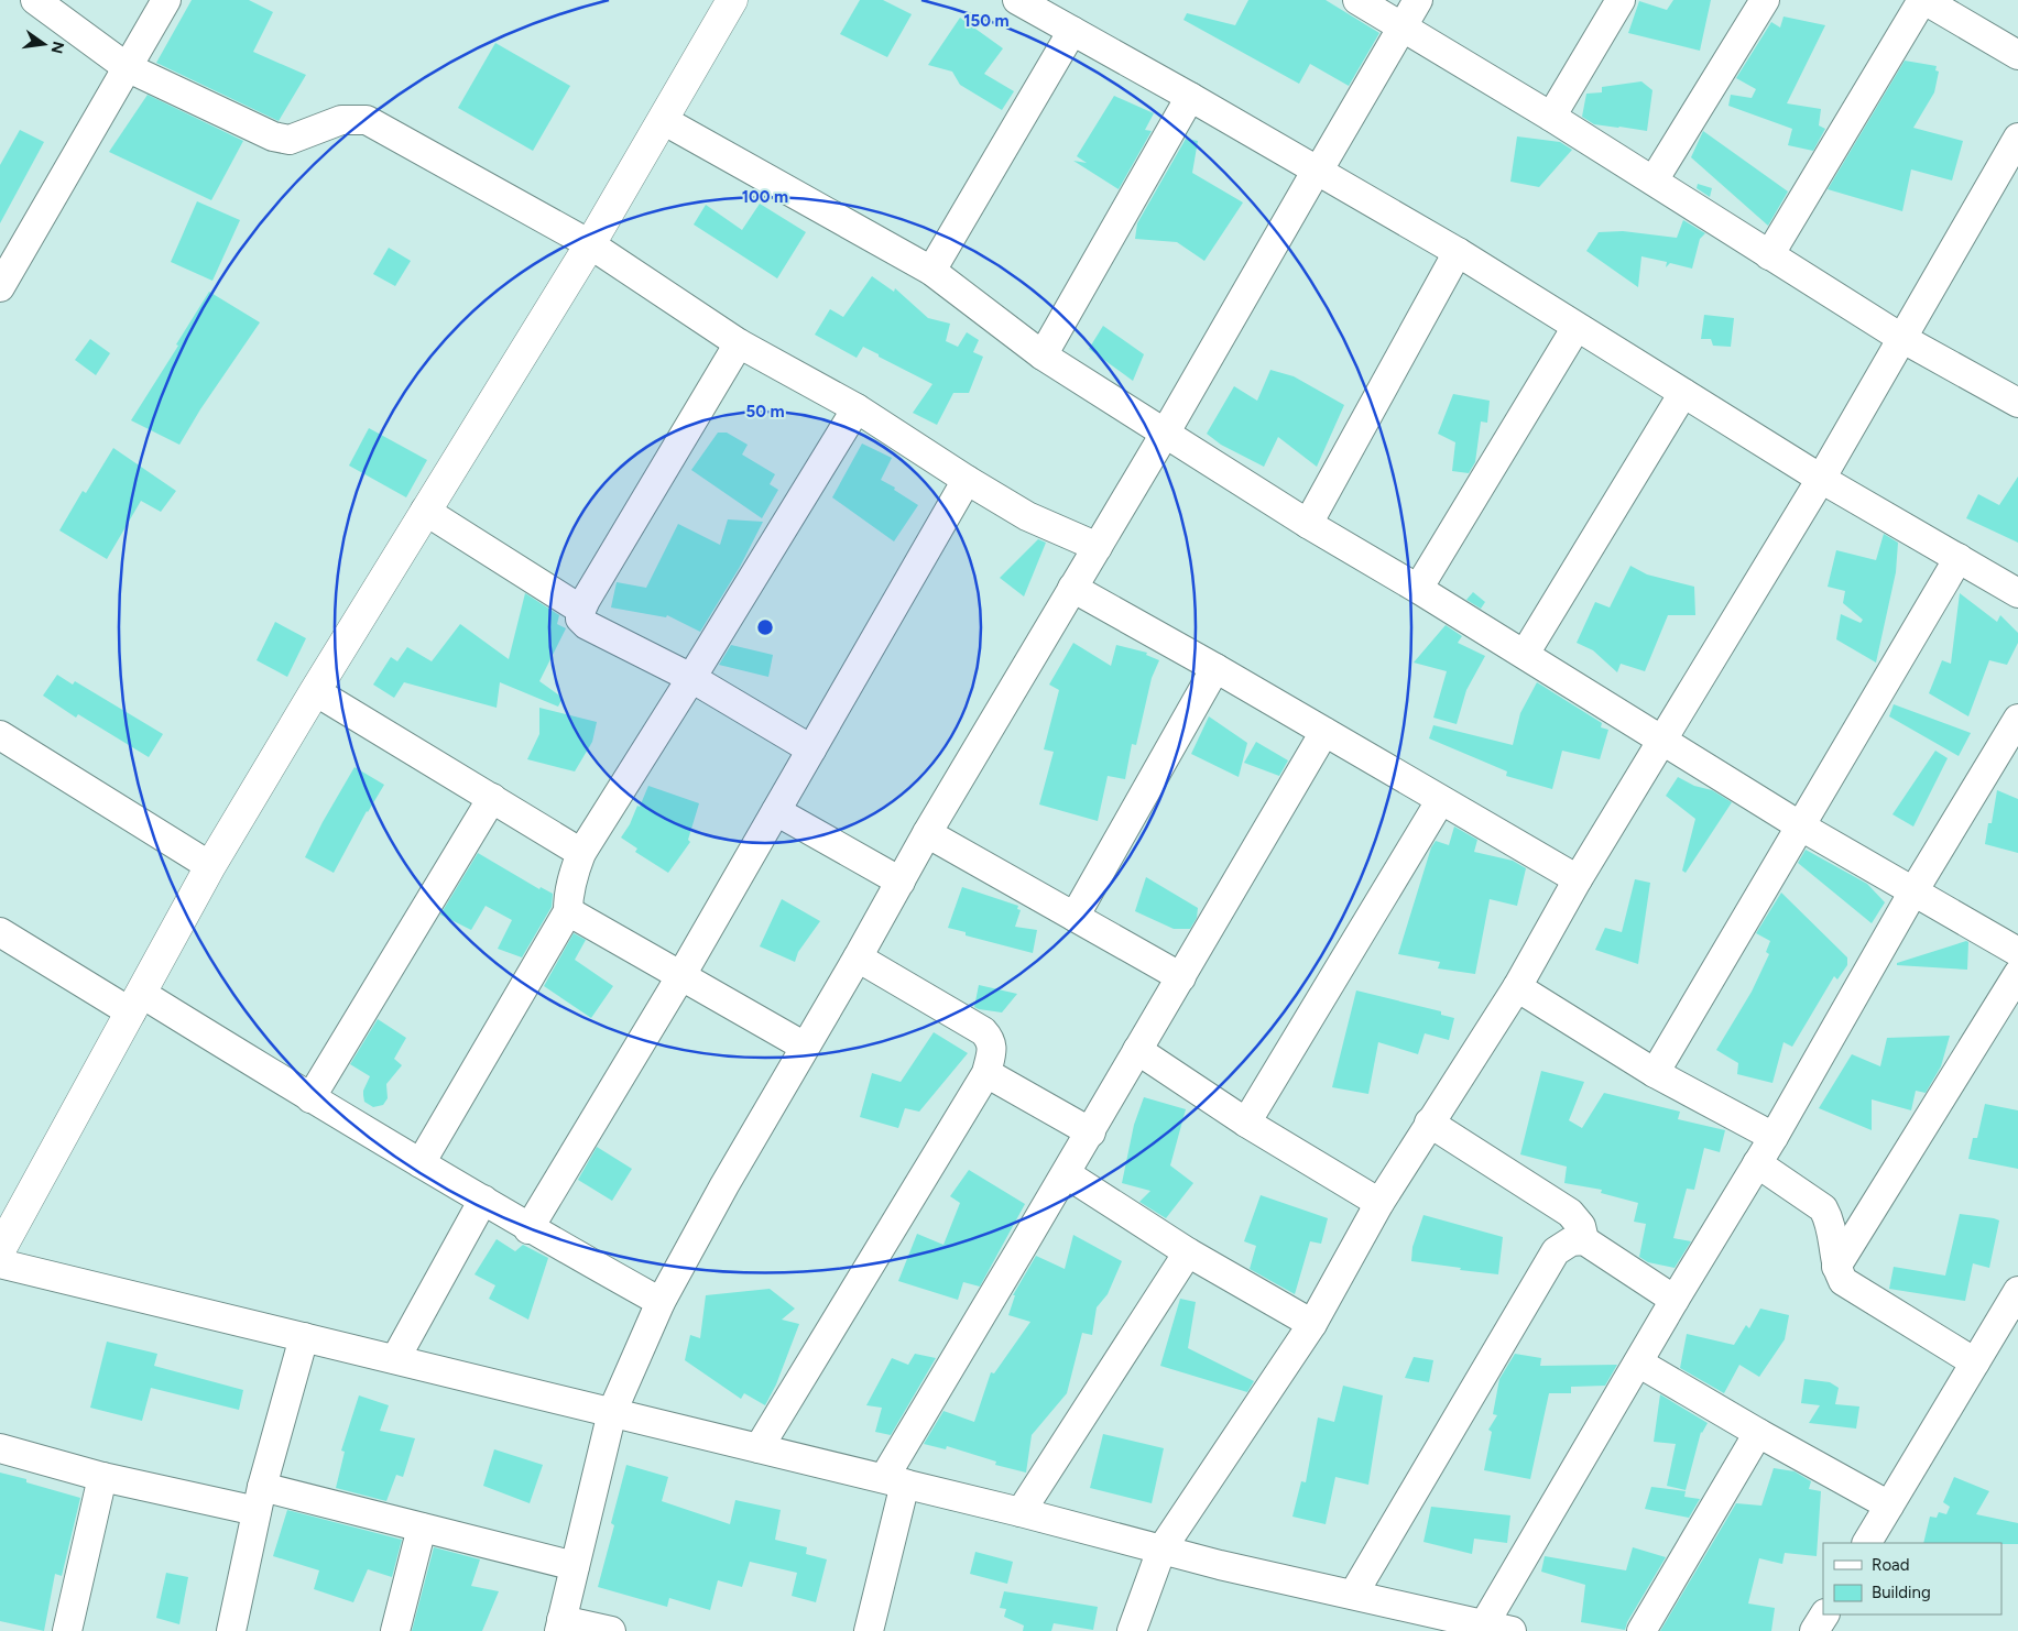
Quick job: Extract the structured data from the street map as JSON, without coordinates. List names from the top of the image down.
{
  "legend": ["Road", "Building"],
  "north": "right",
  "rings": ["150 m", "100 m", "50 m"]
}
